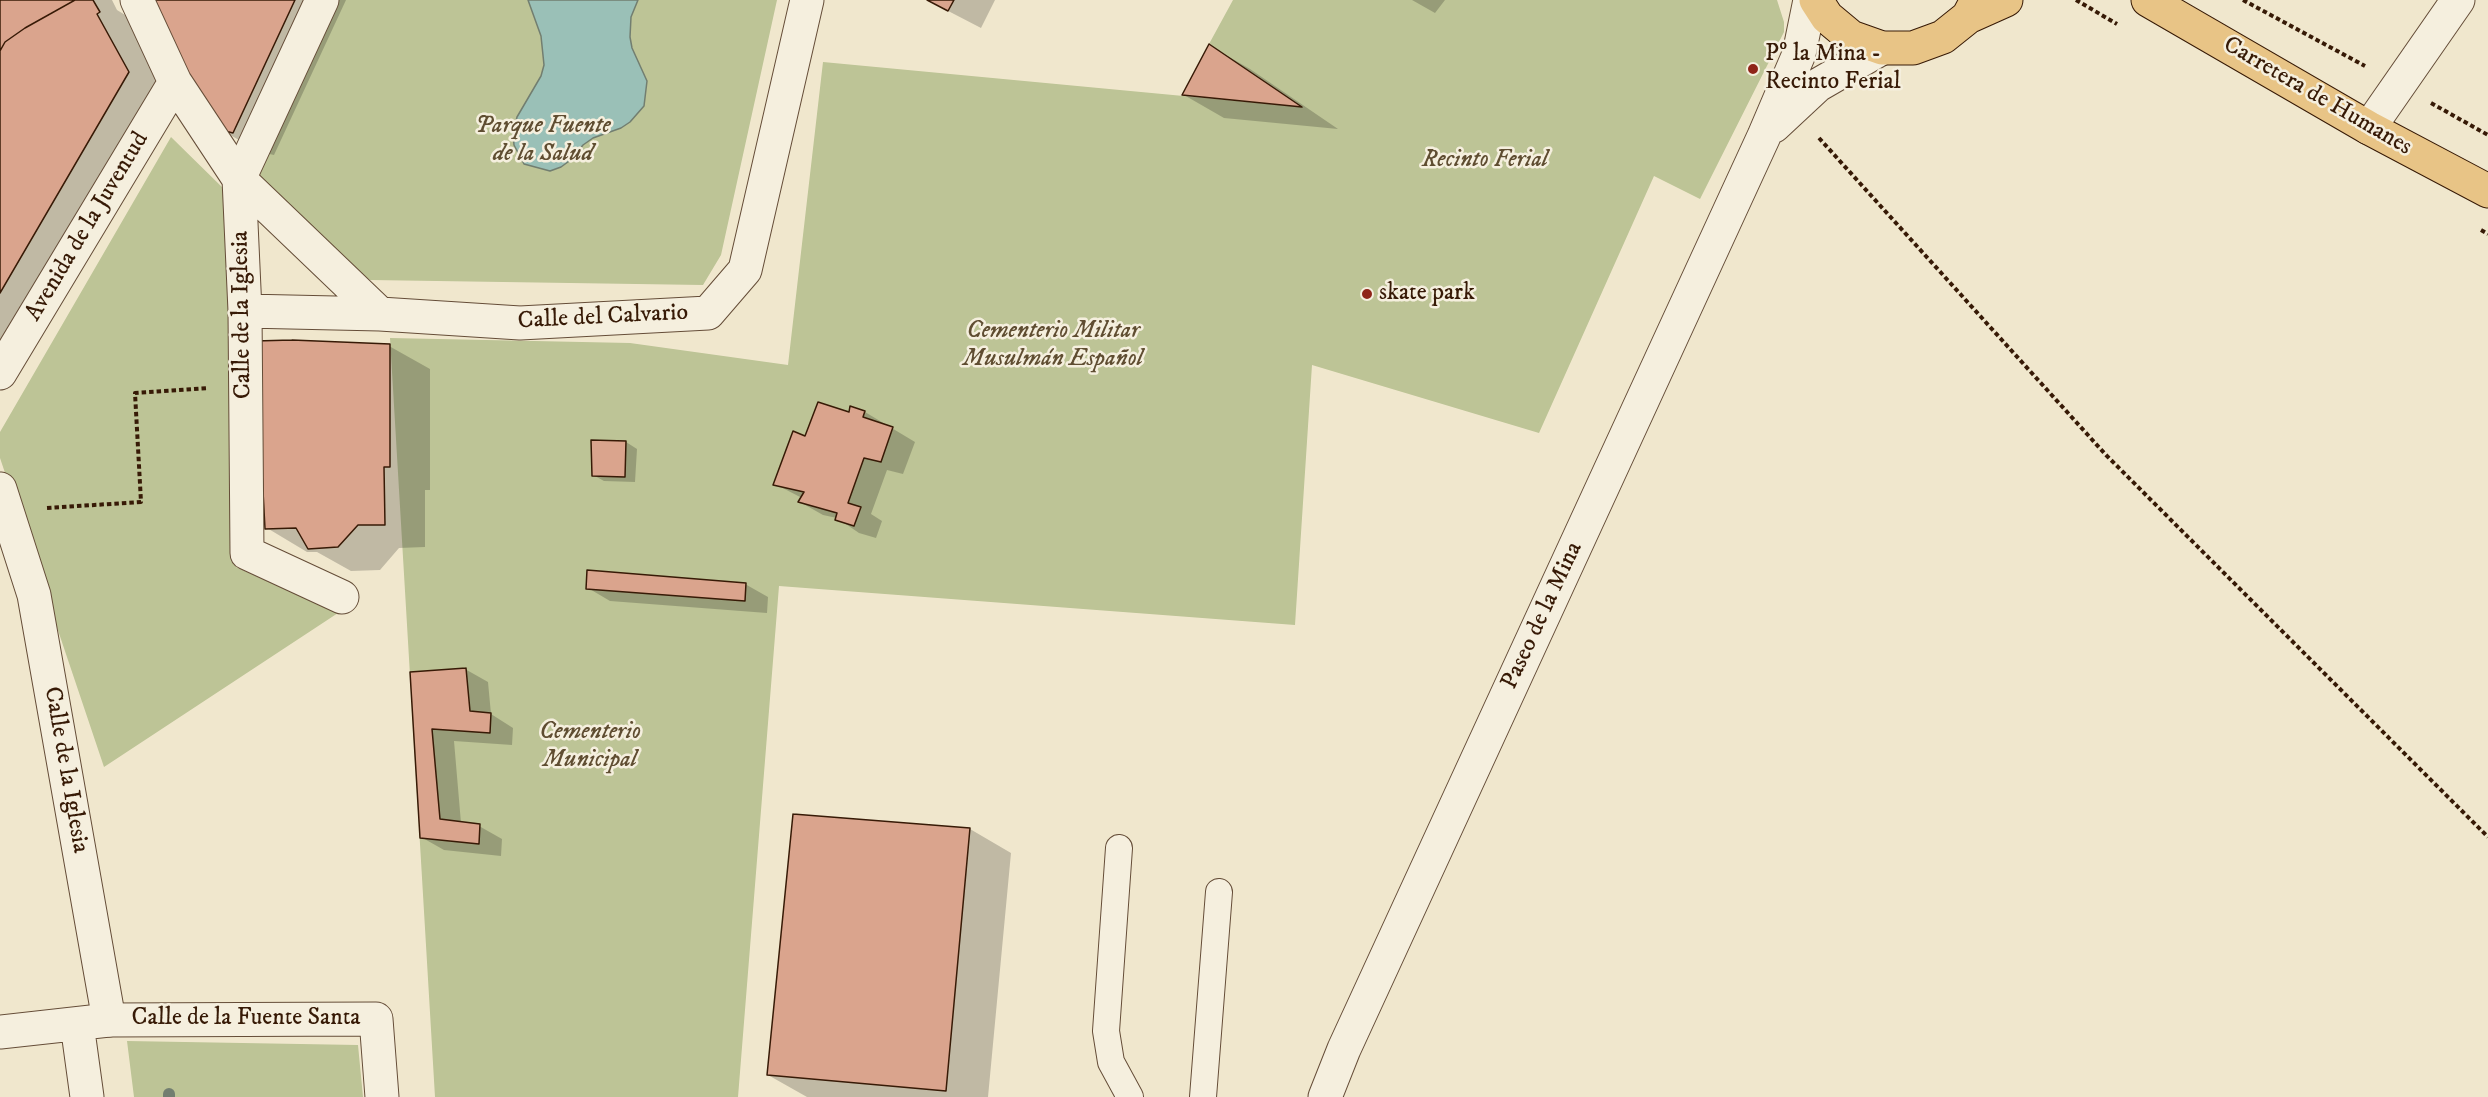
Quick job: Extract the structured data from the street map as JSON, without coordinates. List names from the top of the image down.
{
  "streets": {
    "main road": ["Carretera de Humanes"],
    "street": [
      "Avenida de la Juventud",
      "Calle de la Iglesia",
      "Calle del Calvario",
      "Paseo de la Mina",
      "Calle de la Fuente Santa"
    ]
  },
  "crossings": [
    ["Calle de la Iglesia", "Calle del Calvario"],
    ["Calle de la Iglesia", "Calle de la Fuente Santa"]
  ],
  "parks": [
    "Parque Fuente de la Salud",
    "Recinto Ferial",
    "Cementerio Militar Musulmán Español",
    "Cementerio Municipal"
  ],
  "places": ["Pº la Mina - Recinto Ferial", "skate park"]
}
